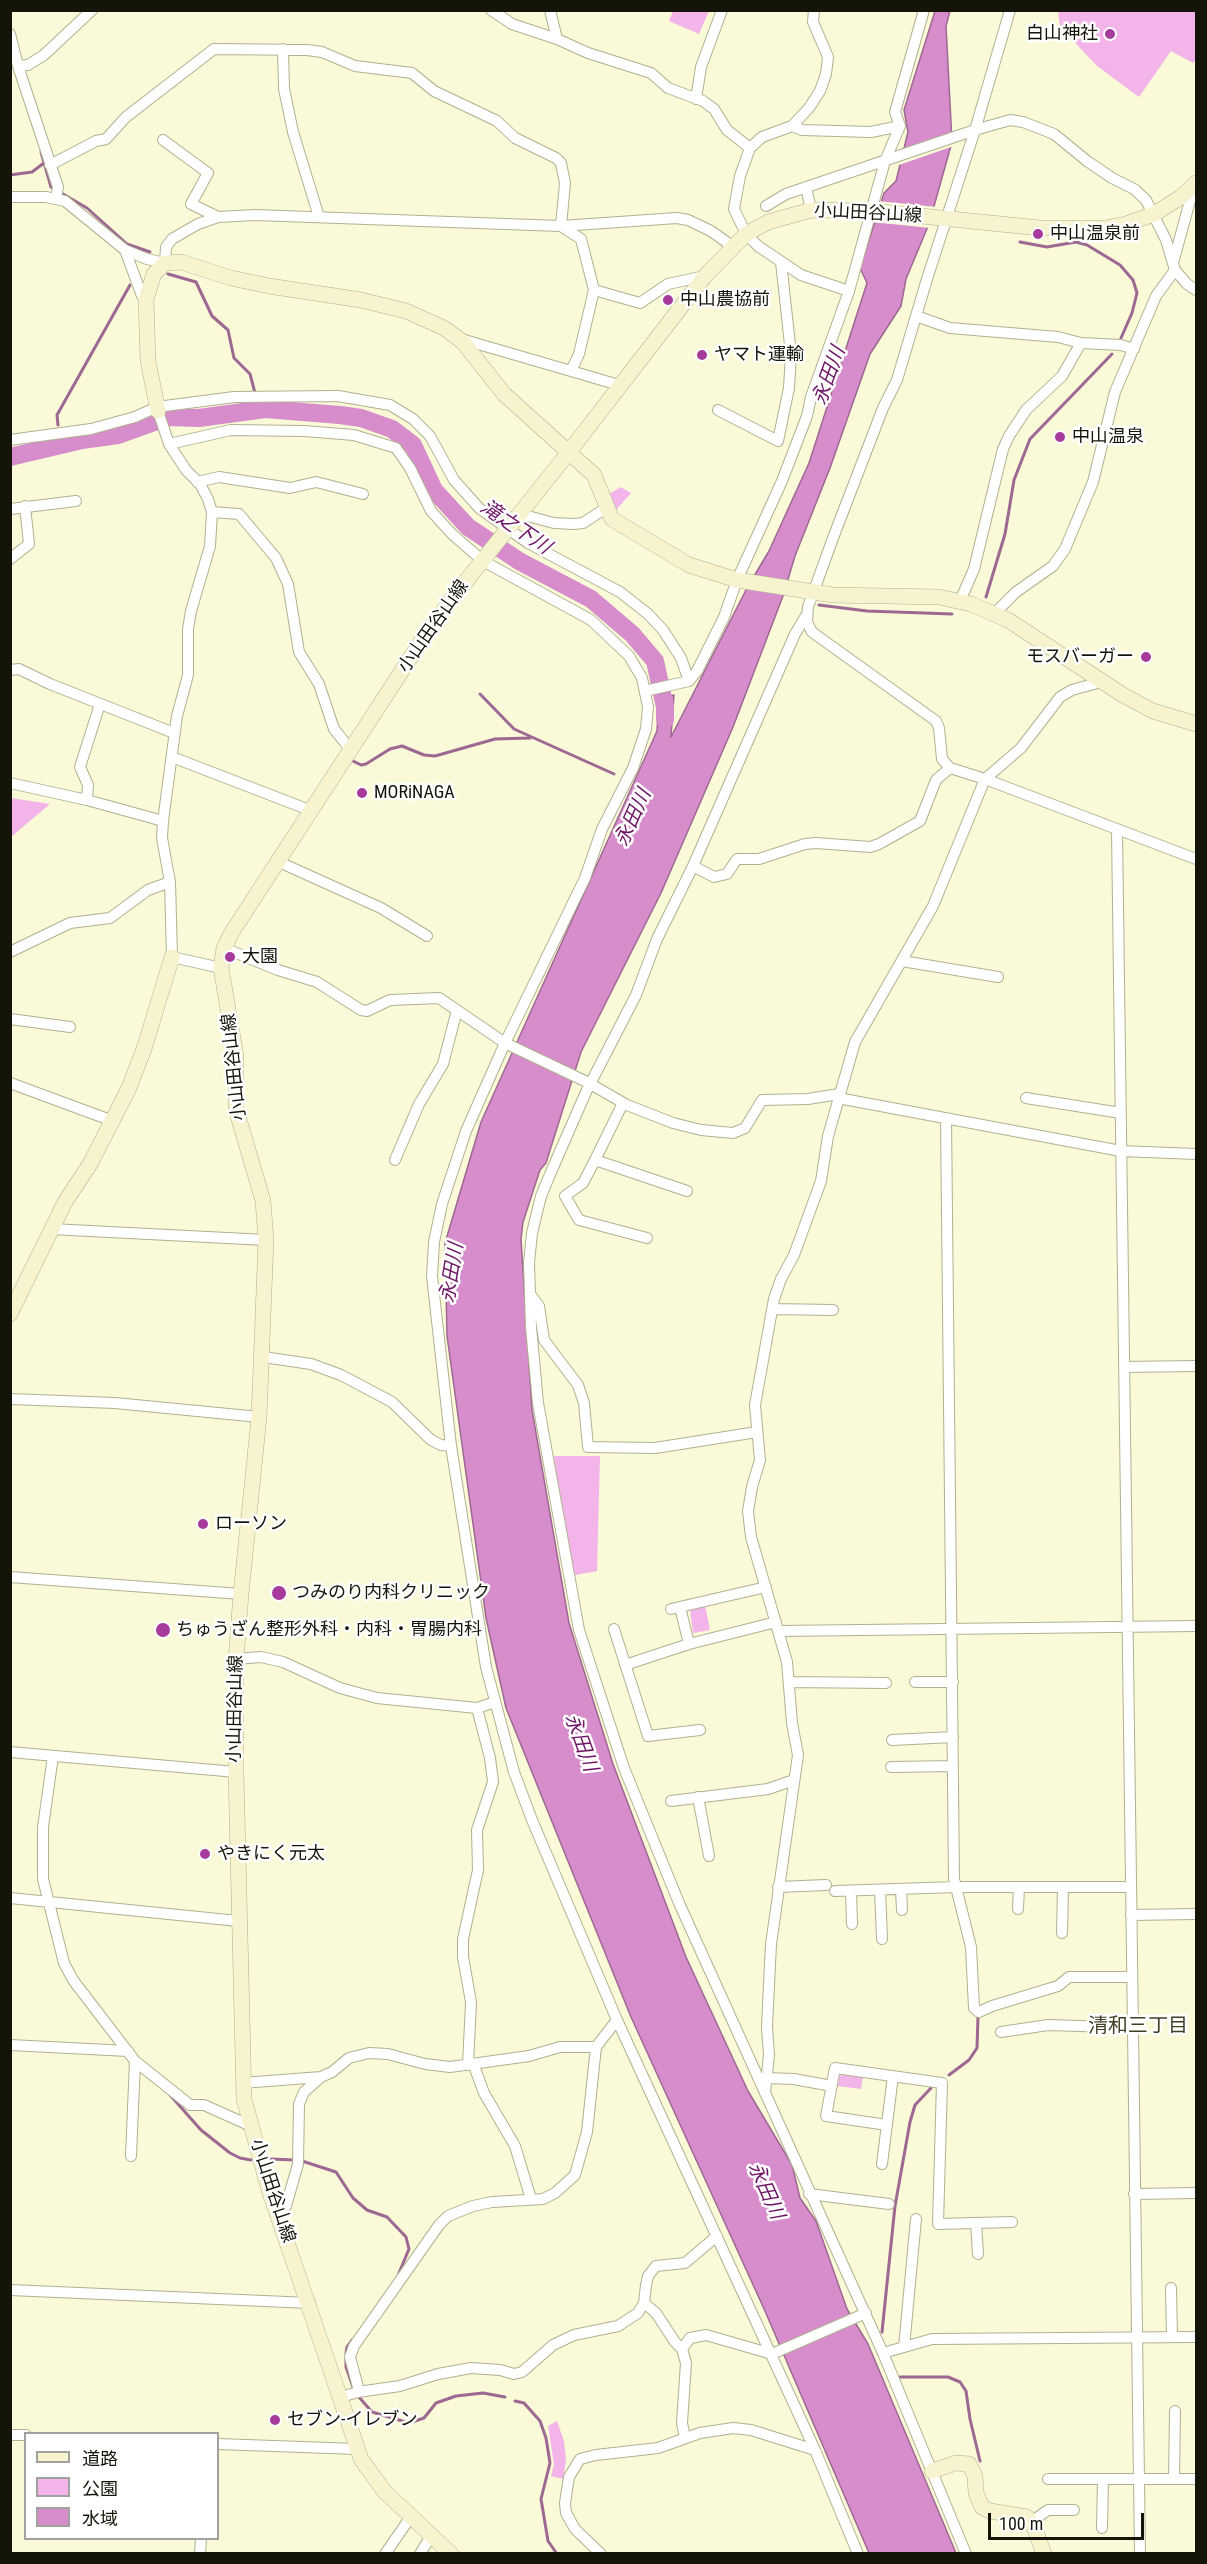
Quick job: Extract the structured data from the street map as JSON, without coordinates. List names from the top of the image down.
{
  "streets": {
    "main road": ["小山田谷山線"]
  },
  "districts": ["清和三丁目"],
  "water": ["永田川", "滝之下川"],
  "places": [
    "白山神社",
    "中山温泉前",
    "中山農協前",
    "ヤマト運輸",
    "中山温泉",
    "モスバーガー",
    "MORiNAGA",
    "大園",
    "ローソン",
    "つみのり内科クリニック",
    "ちゅうざん整形外科・内科・胃腸内科",
    "やきにく元太",
    "セブン-イレブン"
  ],
  "legend": ["道路", "公園", "水域"],
  "scale_bar": "100 m"
}
